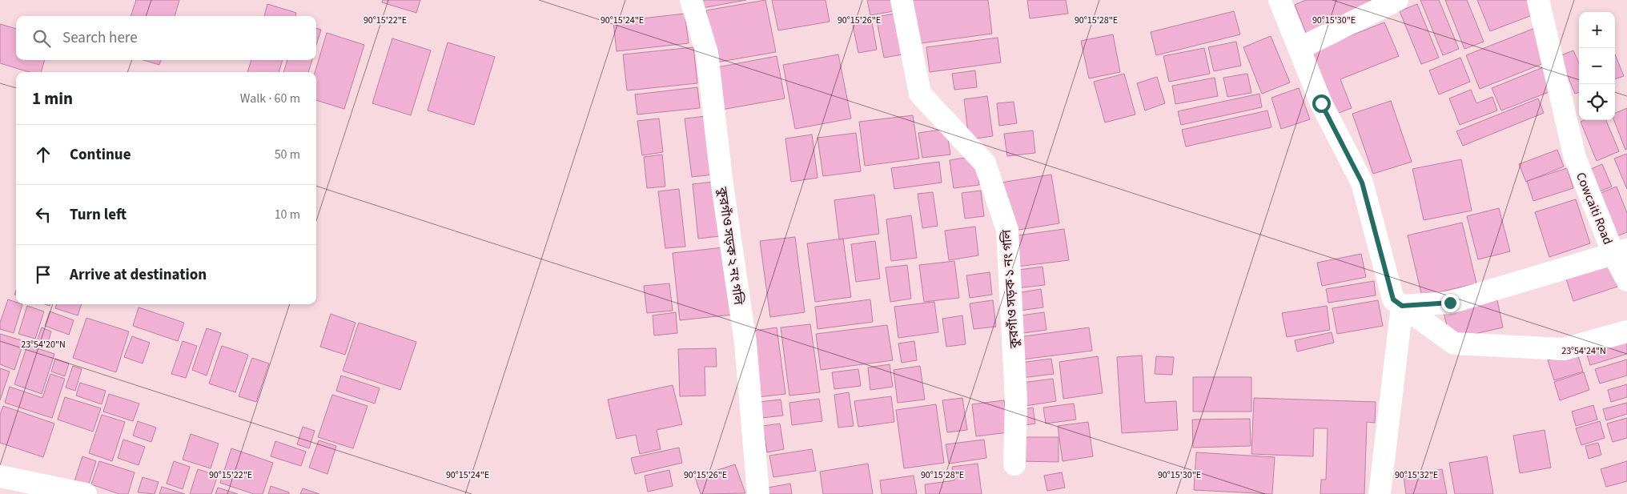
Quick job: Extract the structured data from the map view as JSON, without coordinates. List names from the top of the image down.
{
  "streets": {
    "street": ["Cowcaiti Road", "কুরগাঁও সড়ক ২ নং গলি", "কুরগাঁও সড়ক ১ নং গলি"]
  },
  "page": {
    "map_buttons": ["+", "−"],
    "search": "Search here",
    "heading": ["1 min", "Walk · 60 m"],
    "list": [
      ["Continue", "50 m"],
      ["Turn left", "10 m"],
      "Arrive at destination"
    ]
  },
  "coordinates": [
    "90°15'22\"E",
    "90°15'24\"E",
    "90°15'26\"E",
    "90°15'28\"E",
    "90°15'30\"E",
    "23°54'20\"N",
    "23°54'24\"N",
    "90°15'32\"E"
  ]
}
